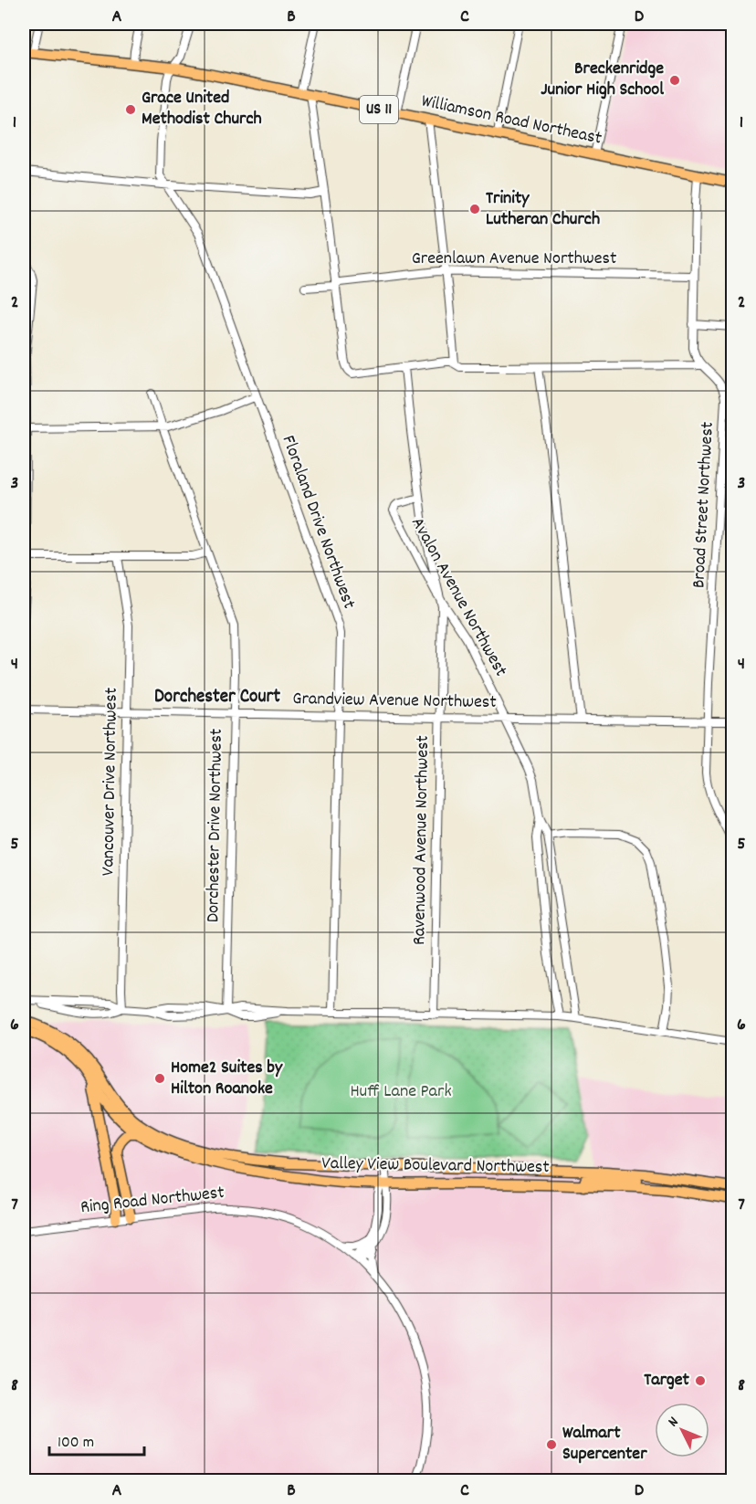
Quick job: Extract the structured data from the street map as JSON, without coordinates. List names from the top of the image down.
{
  "streets": {
    "main road": ["US 11", "Williamson Road Northeast", "Valley View Boulevard Northwest"],
    "street": [
      "Greenlawn Avenue Northwest",
      "Broad Street Northwest",
      "Floraland Drive Northwest",
      "Avalon Avenue Northwest",
      "Grandview Avenue Northwest",
      "Vancouver Drive Northwest",
      "Dorchester Drive Northwest",
      "Ravenwood Avenue Northwest",
      "Ring Road Northwest"
    ]
  },
  "crossings": [
    ["Williamson Road Northeast", "Broad Street Northwest"],
    ["Williamson Road Northeast", "Floraland Drive Northwest"],
    ["Greenlawn Avenue Northwest", "Broad Street Northwest"],
    ["Broad Street Northwest", "Grandview Avenue Northwest"],
    ["Floraland Drive Northwest", "Grandview Avenue Northwest"],
    ["Avalon Avenue Northwest", "Grandview Avenue Northwest"],
    ["Avalon Avenue Northwest", "Ravenwood Avenue Northwest"],
    ["Grandview Avenue Northwest", "Vancouver Drive Northwest"],
    ["Grandview Avenue Northwest", "Dorchester Drive Northwest"],
    ["Grandview Avenue Northwest", "Ravenwood Avenue Northwest"]
  ],
  "districts": ["Dorchester Court"],
  "parks": ["Huff Lane Park"],
  "places": [
    "Breckenridge Junior High School",
    "Grace United Methodist Church",
    "Trinity Lutheran Church",
    "Home2 Suites by Hilton Roanoke",
    "Target",
    "Walmart Supercenter"
  ],
  "scale_bar": "100 m",
  "north": "top left",
  "grid": {
    "columns": [
      "A",
      "B",
      "C",
      "D"
    ],
    "rows": [
      "1",
      "2",
      "3",
      "4",
      "5",
      "6",
      "7",
      "8"
    ]
  }
}
